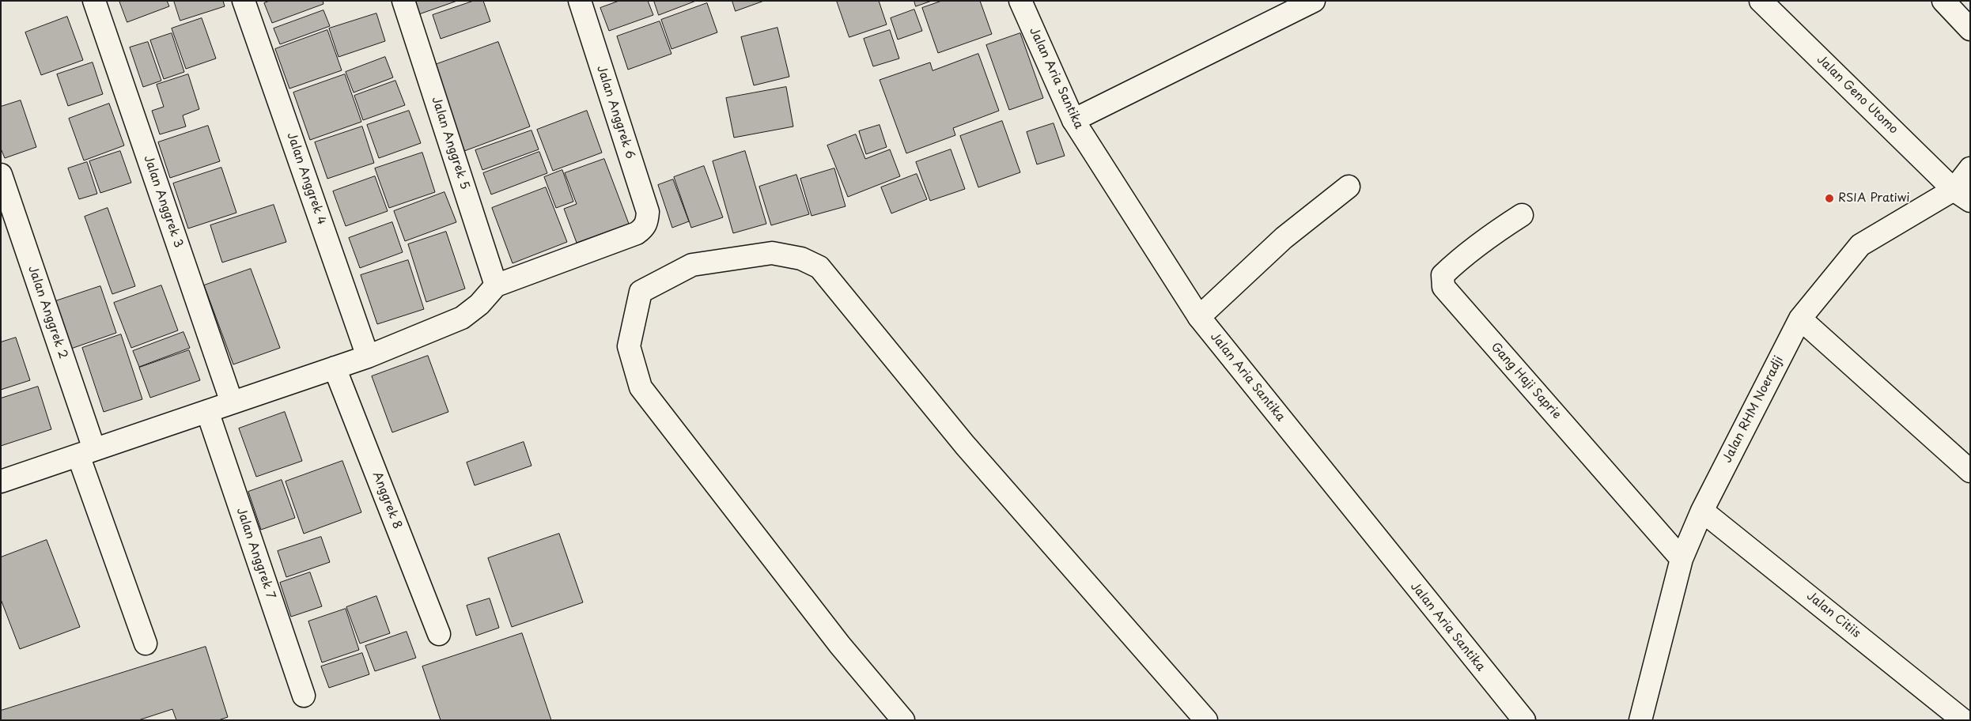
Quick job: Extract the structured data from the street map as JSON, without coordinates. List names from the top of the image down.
{
  "streets": {
    "street": [
      "Jalan Aria Santika",
      "Jalan Geno Utomo",
      "Jalan Anggrek 6",
      "Jalan Anggrek 5",
      "Jalan Anggrek 4",
      "Jalan Anggrek 3",
      "Jalan Anggrek 2",
      "Gang Haji Saprie",
      "Jalan RHM Noeradji",
      "Anggrek 8",
      "Jalan Anggrek 7",
      "Jalan Citiis"
    ]
  },
  "crossings": [
    ["Jalan Geno Utomo", "Jalan RHM Noeradji"],
    ["Jalan Anggrek 6", "Jalan Anggrek 5"],
    ["Gang Haji Saprie", "Jalan RHM Noeradji"],
    ["Jalan RHM Noeradji", "Jalan Citiis"]
  ],
  "places": ["RSIA Pratiwi"]
}
